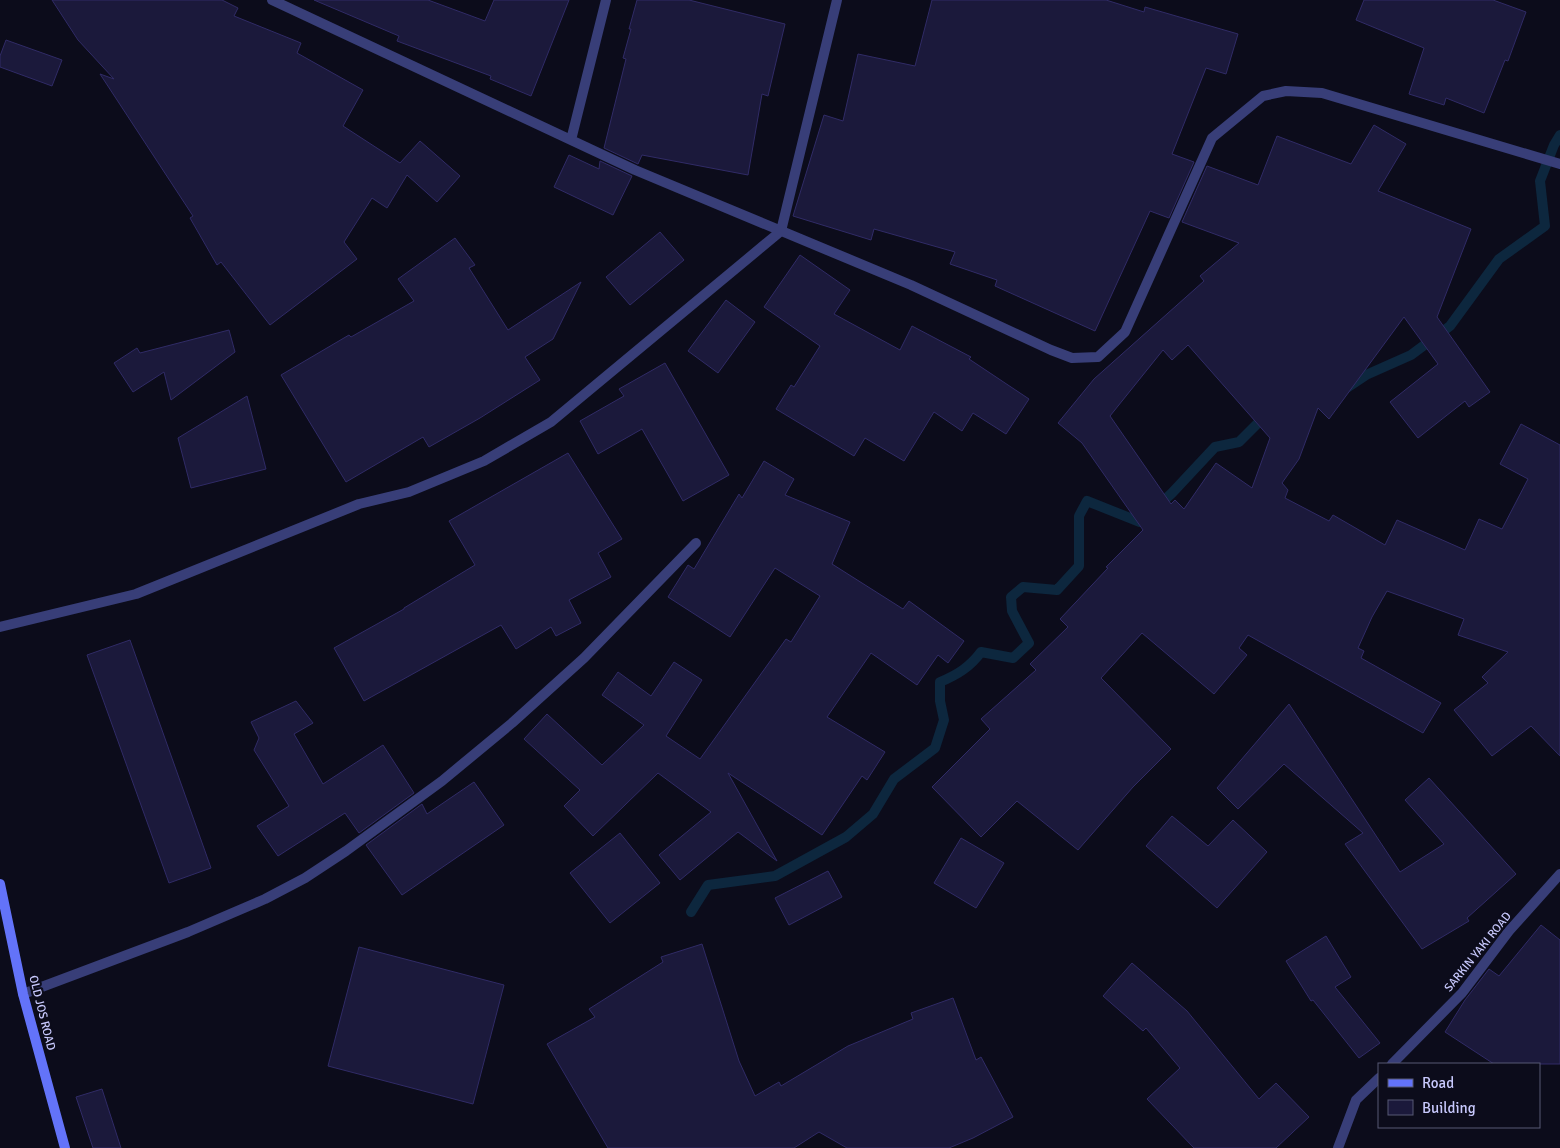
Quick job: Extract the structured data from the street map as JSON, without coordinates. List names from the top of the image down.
{
  "streets": {
    "main road": ["OLD JOS ROAD"],
    "street": ["SARKIN YAKI ROAD"]
  },
  "legend": ["Road", "Building"]
}
